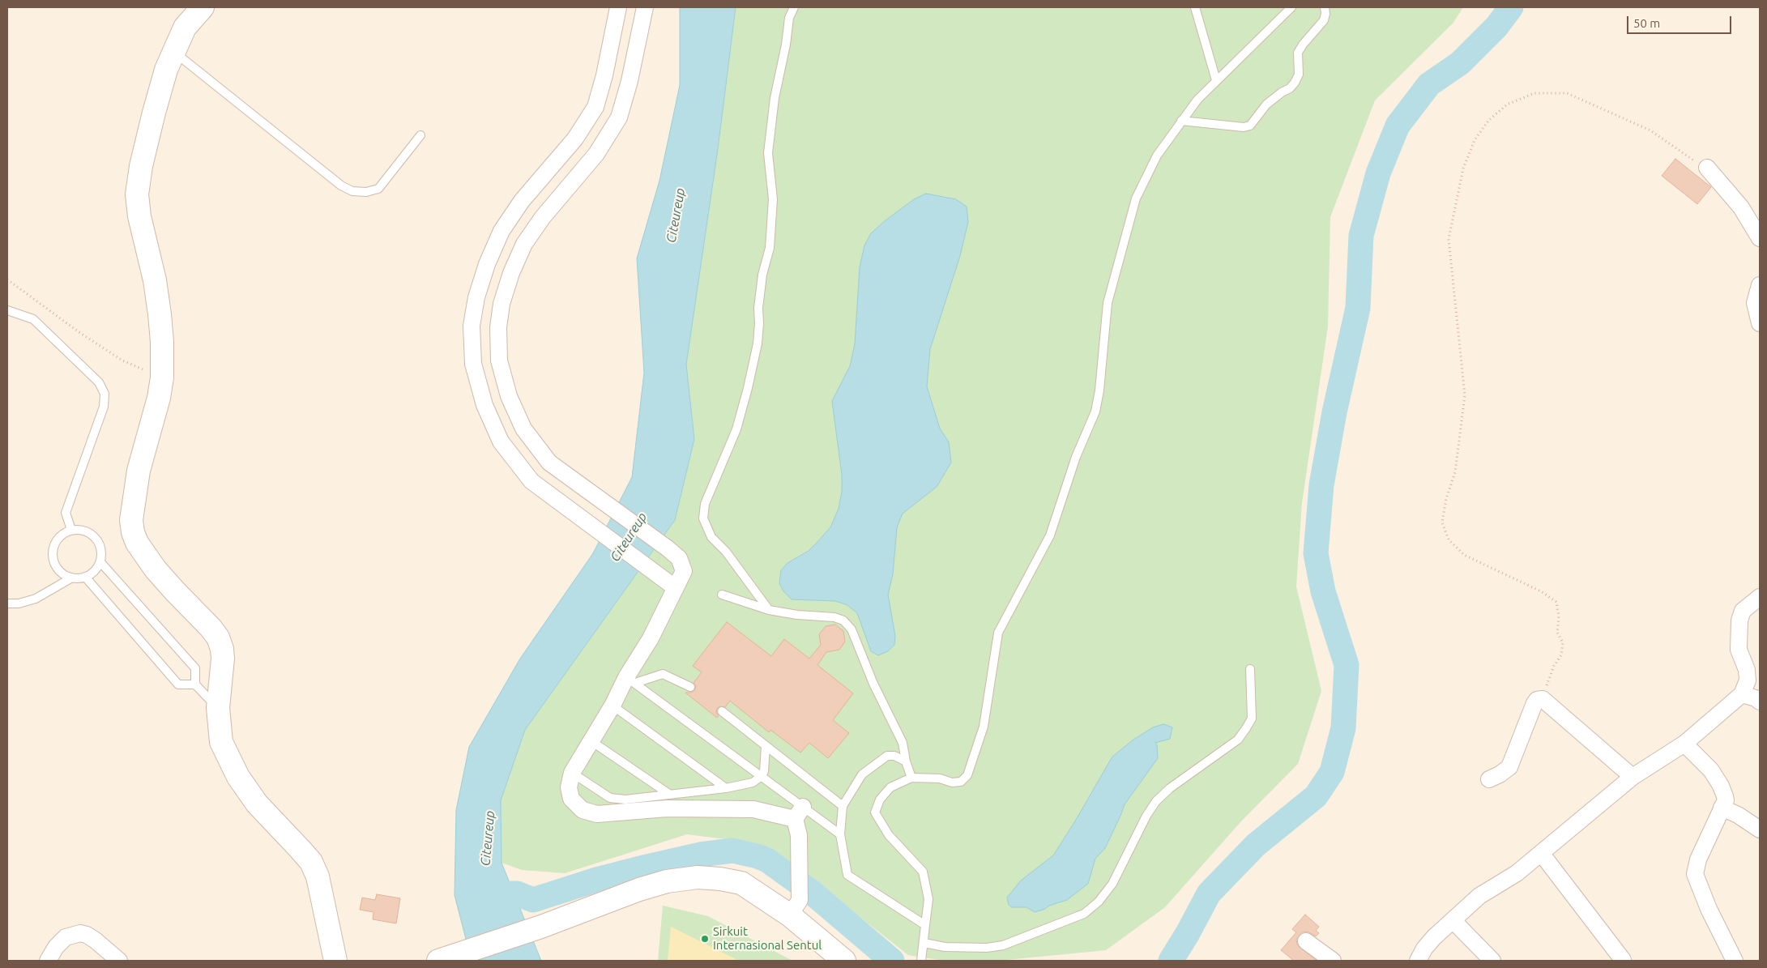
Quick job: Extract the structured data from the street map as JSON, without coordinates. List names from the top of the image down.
{
  "water": ["Citeureup"],
  "places": ["Sirkuit Internasional Sentul"],
  "scale_bar": "50 m"
}
